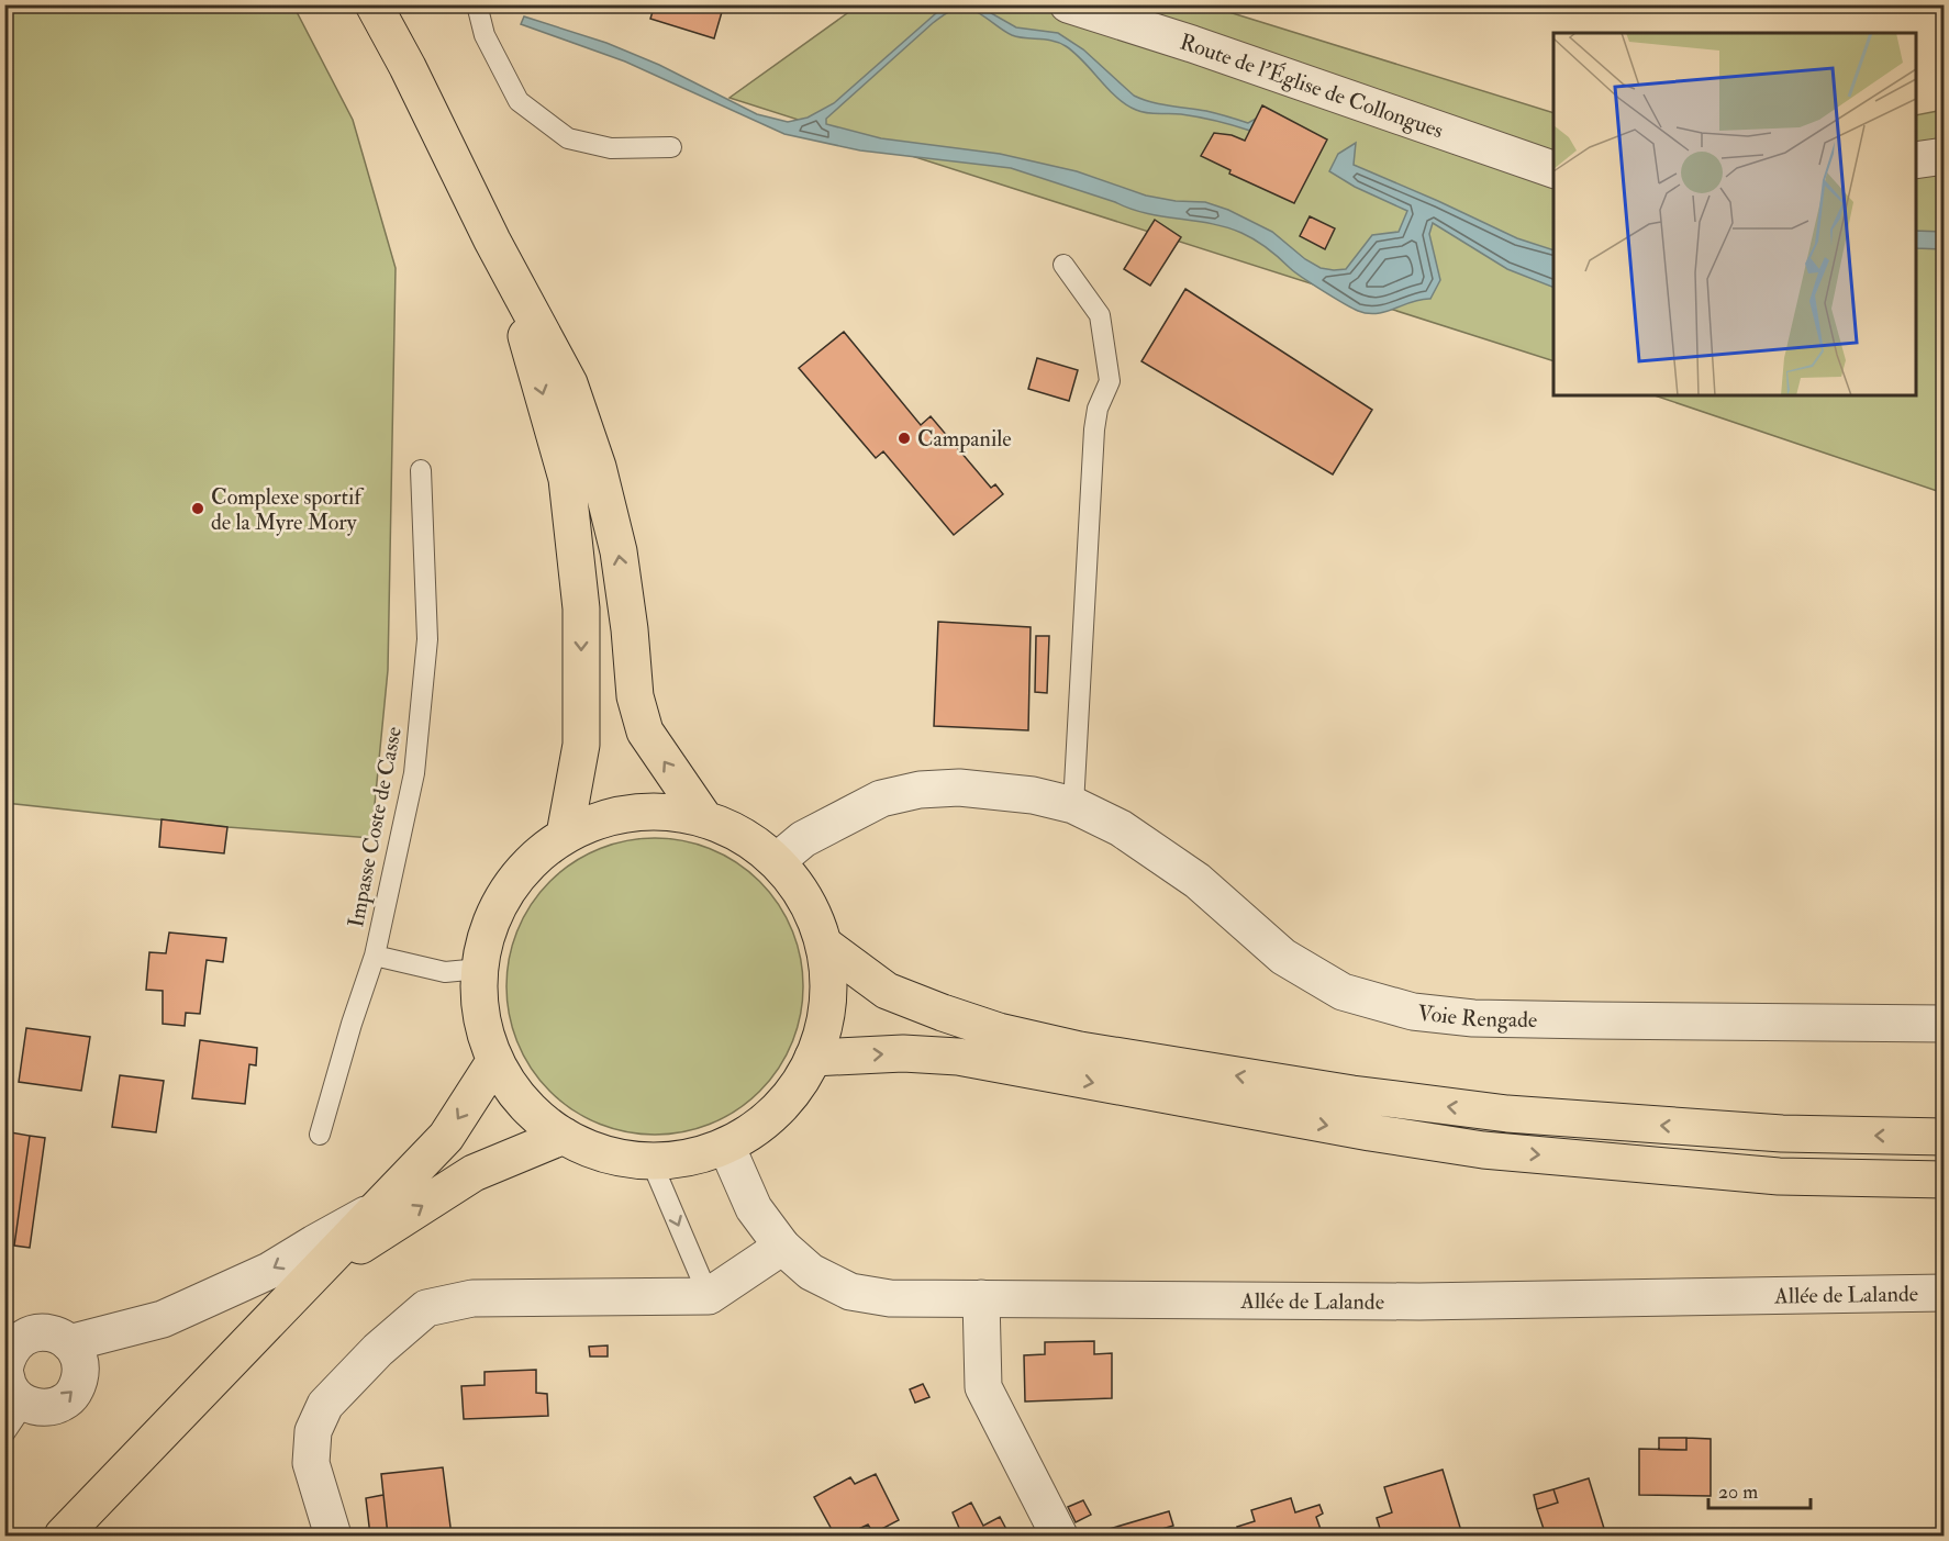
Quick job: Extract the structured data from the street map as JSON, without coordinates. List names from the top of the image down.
{
  "streets": {
    "street": ["Route de l’Église de Collongues", "Voie Rengade", "Allée de Lalande"],
    "lane": ["Impasse Coste de Casse"]
  },
  "places": ["Campanile", "Complexe sportif de la Myre Mory"],
  "scale_bar": "20 m"
}
